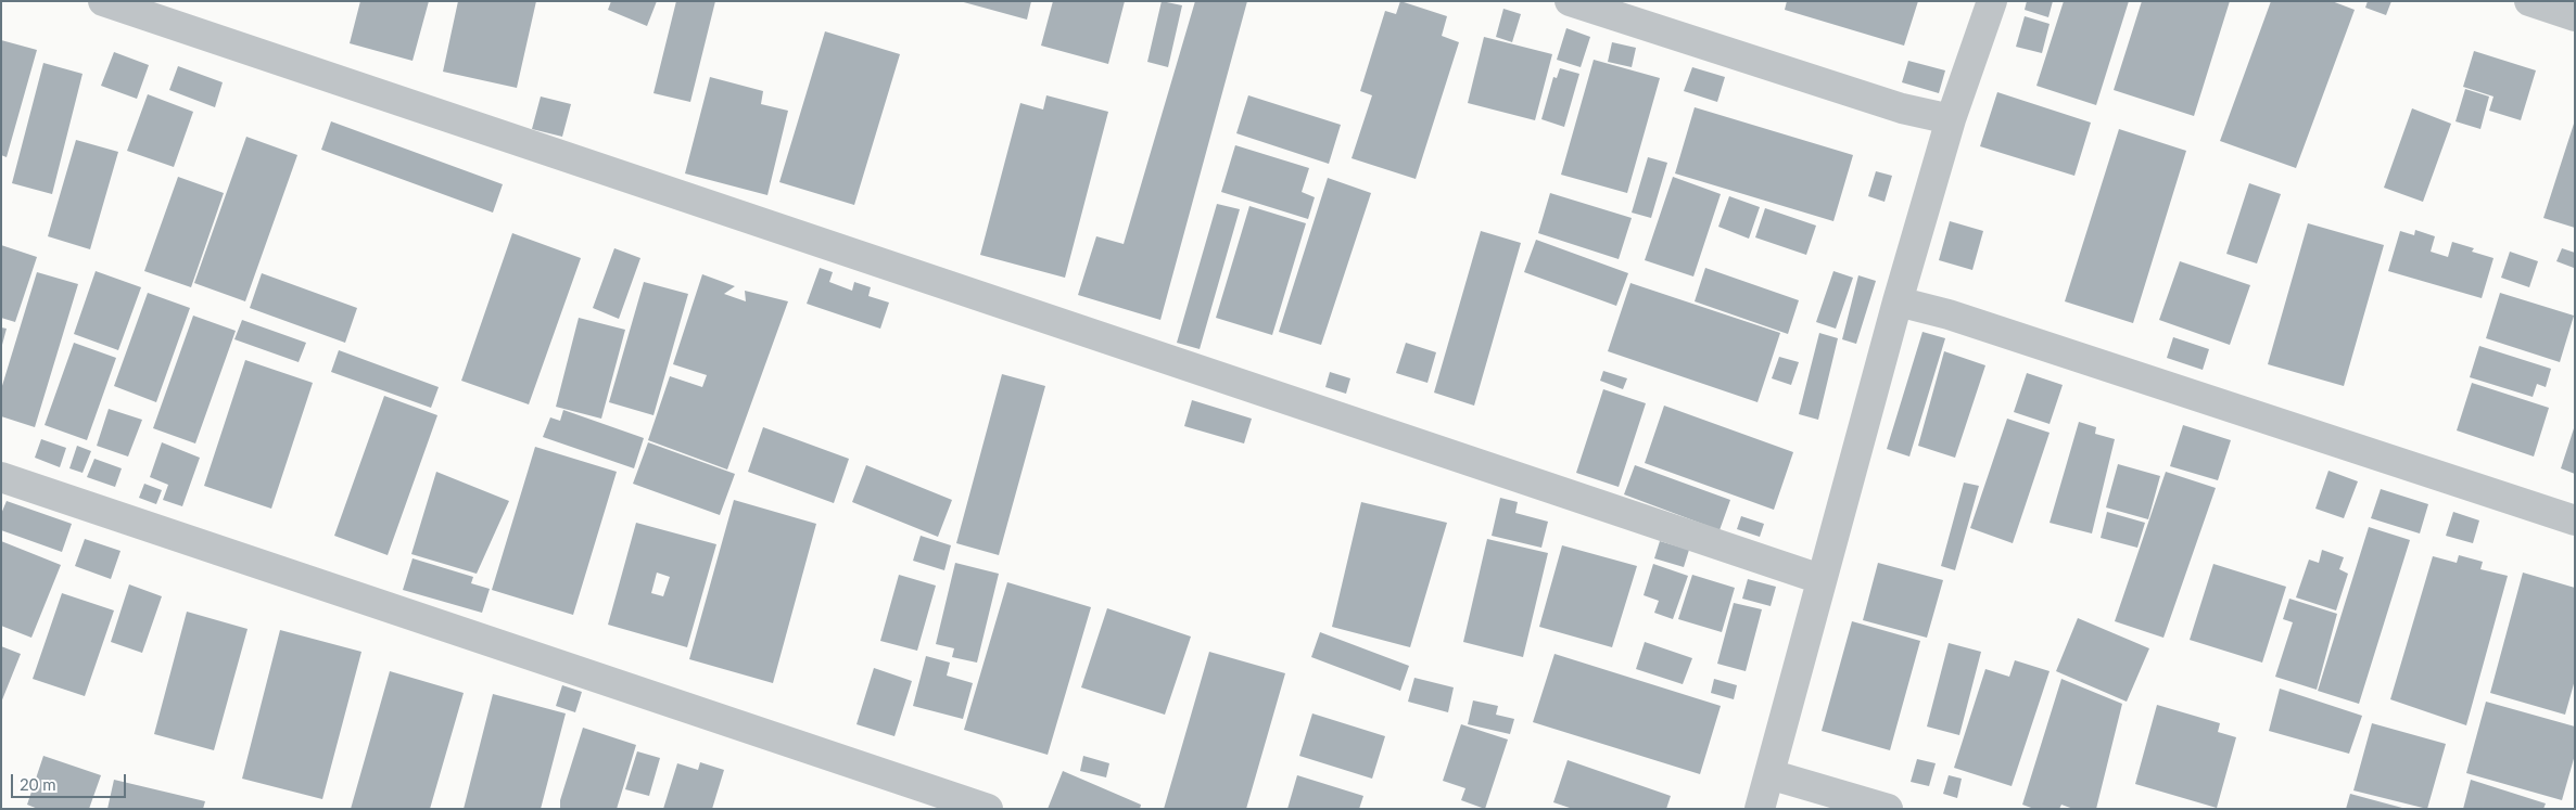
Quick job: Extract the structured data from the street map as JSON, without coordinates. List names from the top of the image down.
{
  "scale_bar": "20 m"
}
